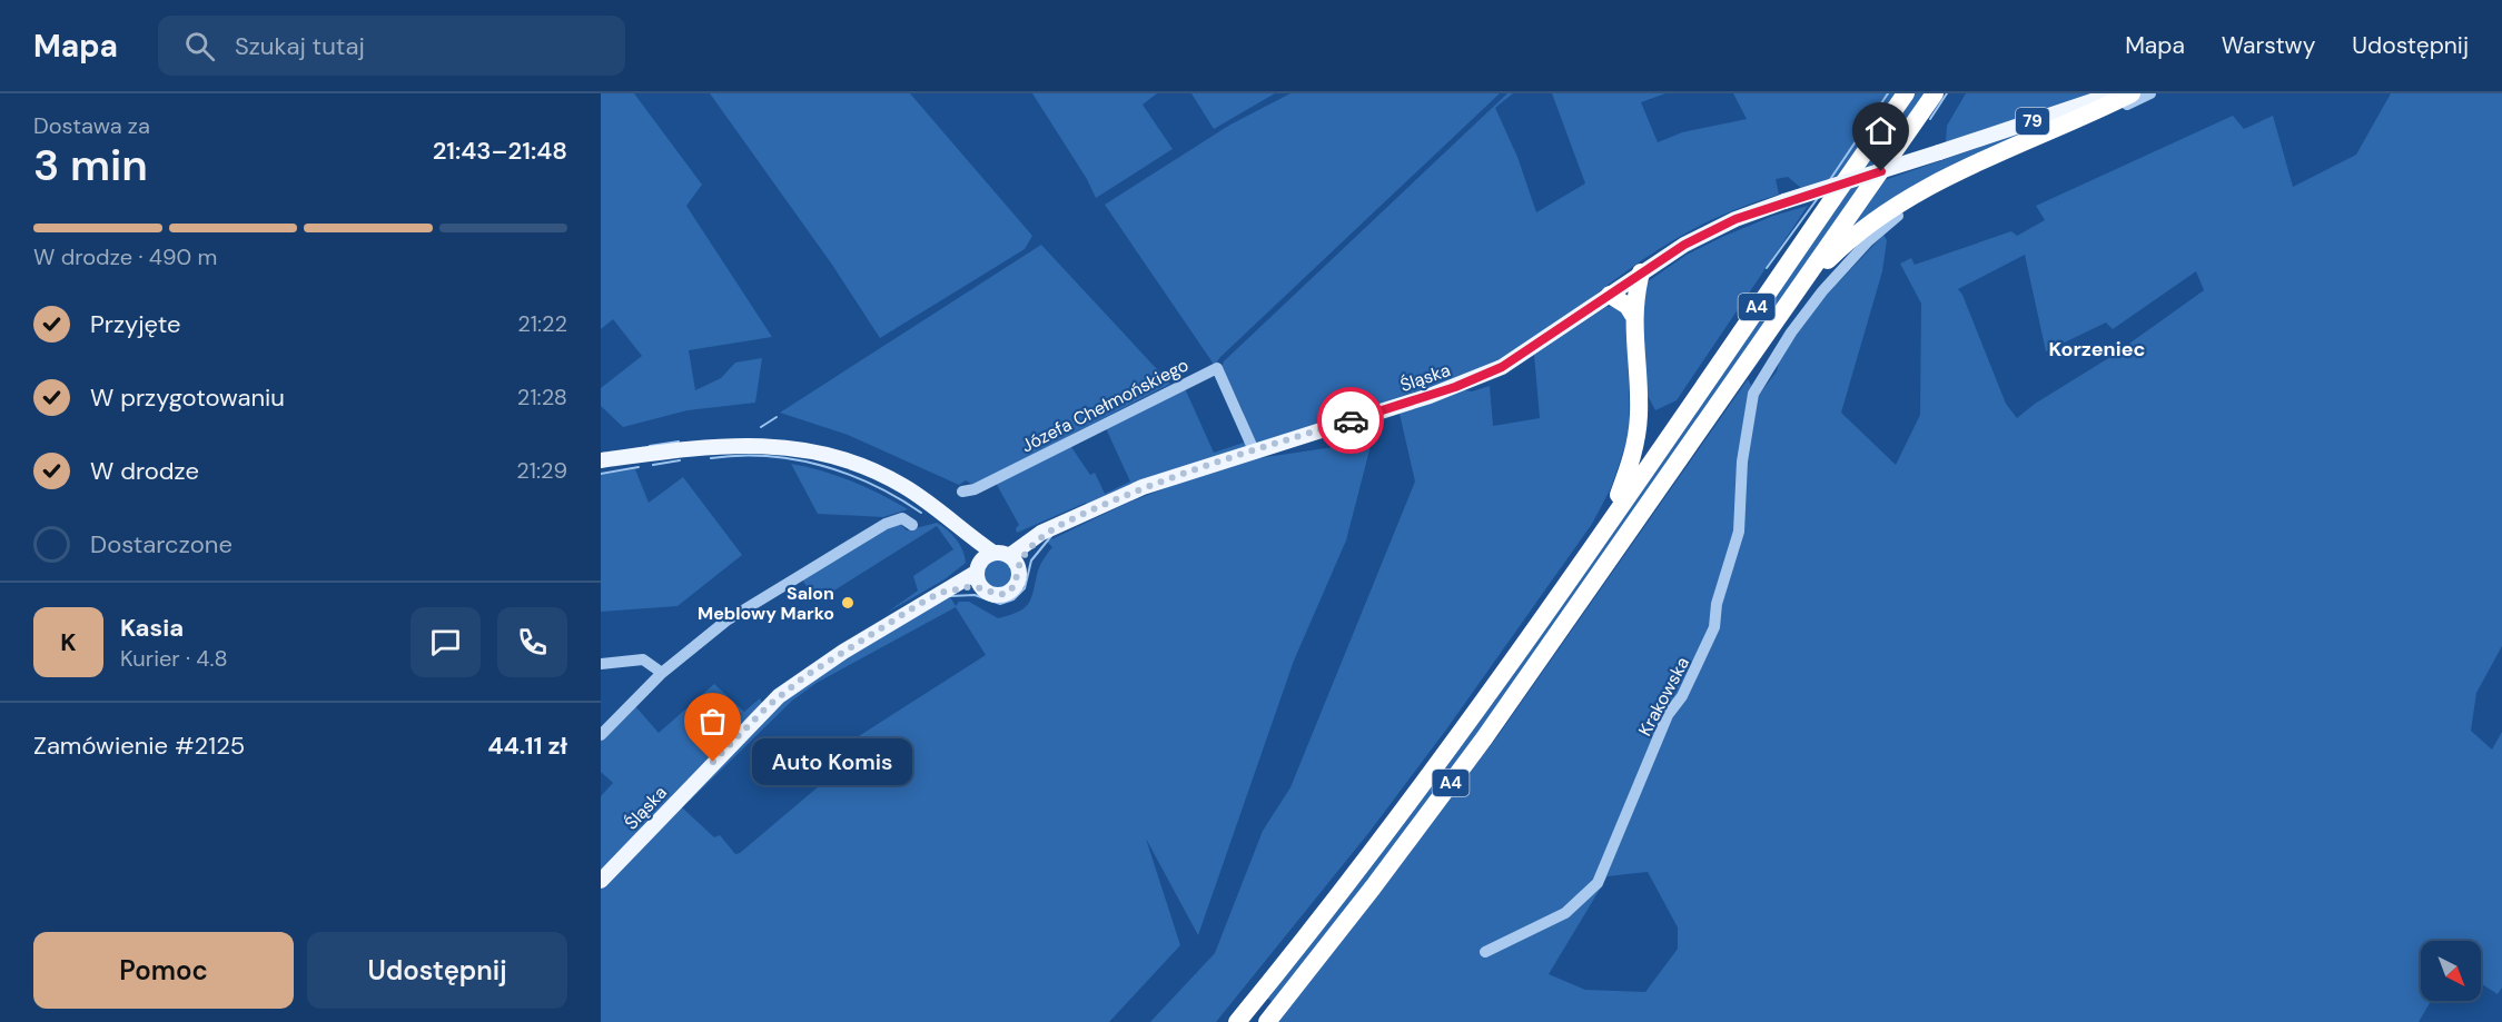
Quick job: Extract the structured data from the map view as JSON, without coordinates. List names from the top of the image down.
{
  "streets": {
    "highway": ["A4"],
    "main road": ["79", "Śląska"],
    "street": ["Józefa Chełmońskiego", "Krakowska"]
  },
  "crossings": [
    ["79", "Śląska"],
    ["Śląska", "Józefa Chełmońskiego"]
  ],
  "districts": ["Korzeniec"],
  "places": ["Salon Meblowy Marko", "Auto Komis"],
  "north": "bottom right",
  "page": {
    "header": "Mapa",
    "search": "Szukaj tutaj",
    "nav": ["Mapa", "Warstwy", "Udostępnij"],
    "heading": ["3 min", "Dostawa za", "21:43–21:48"],
    "panel": [
      "Kasia",
      "Kurier · 4.8",
      "Zamówienie #2125",
      "44.11 zł"
    ],
    "bar": "W drodze · 490 m",
    "list": [
      ["Przyjęte", "21:22"],
      ["W przygotowaniu", "21:28"],
      ["W drodze", "21:29"],
      "Dostarczone"
    ],
    "round": "K",
    "bubble": "Auto Komis",
    "buttons": ["Pomoc", "Udostępnij"]
  }
}
